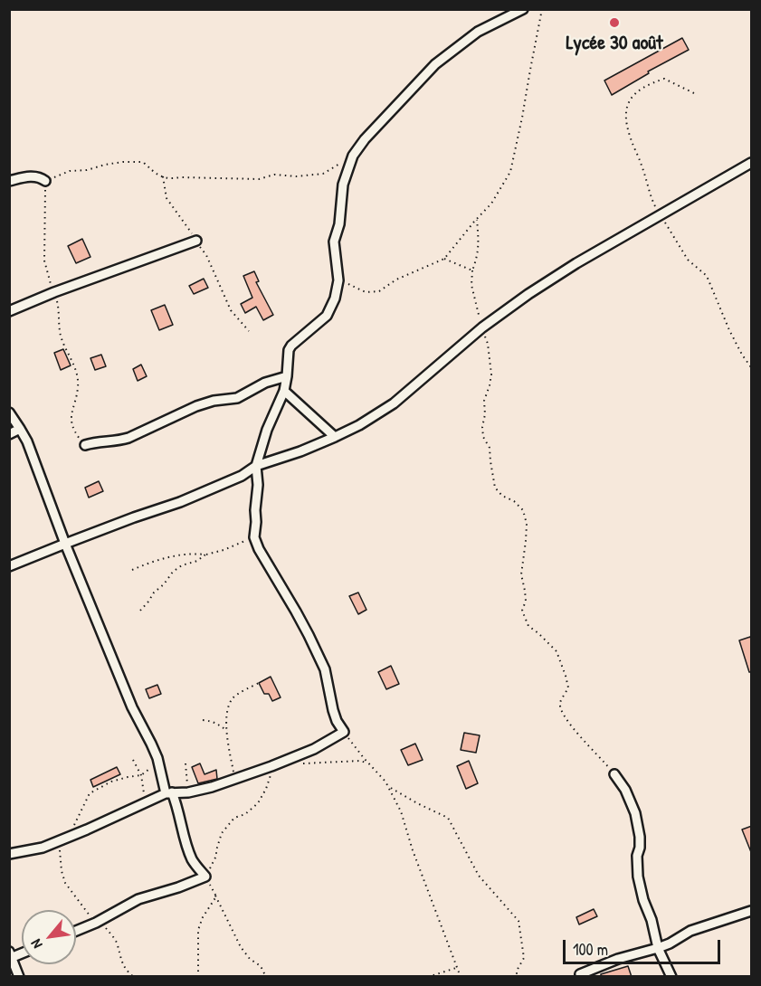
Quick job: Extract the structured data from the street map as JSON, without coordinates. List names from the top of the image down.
{
  "places": ["Lycée 30 août"],
  "scale_bar": "100 m",
  "north": "bottom left"
}
